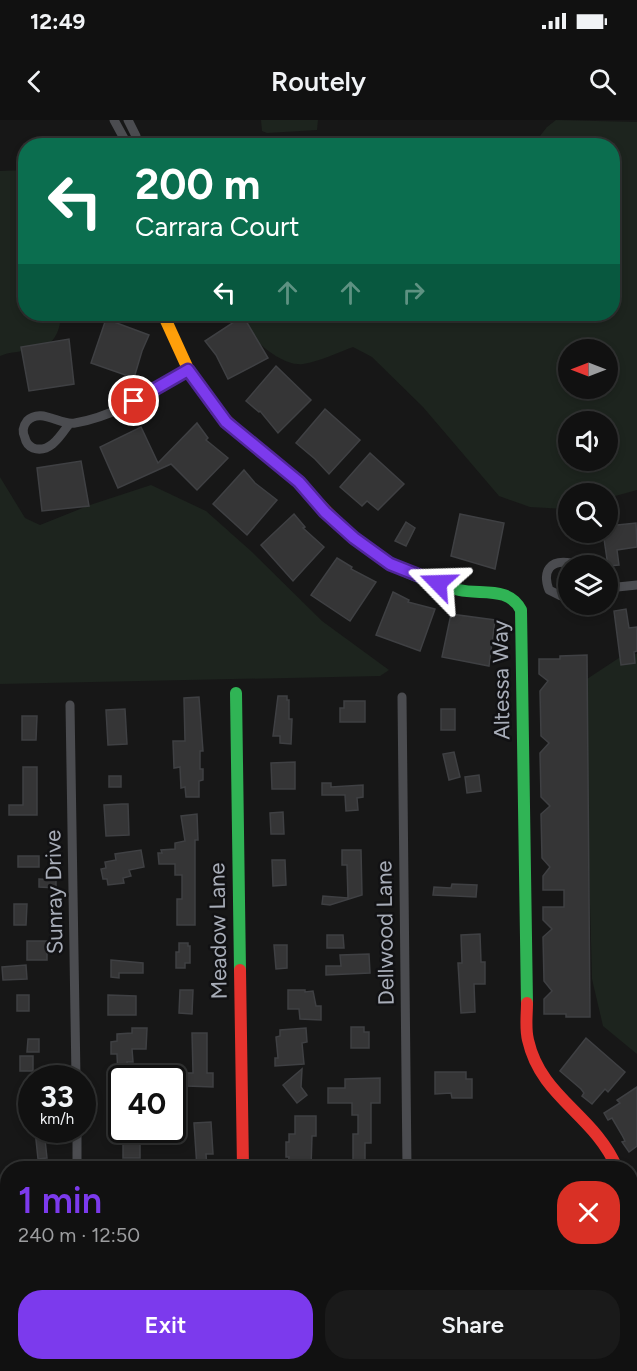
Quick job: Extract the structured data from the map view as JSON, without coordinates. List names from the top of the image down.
{
  "streets": {
    "street": [
      "Altessa Way",
      "Sunray Drive",
      "Meadow Lane",
      "Dellwood Lane"
    ]
  },
  "north": "left",
  "page": {
    "status": "12:49",
    "header": "Routely",
    "turn": ["200 m", "Carrara Court"],
    "speed": "33 km/h",
    "limit": "40",
    "heading": ["1 min", "240 m · 12:50"],
    "buttons": ["Exit", "Share"]
  }
}
